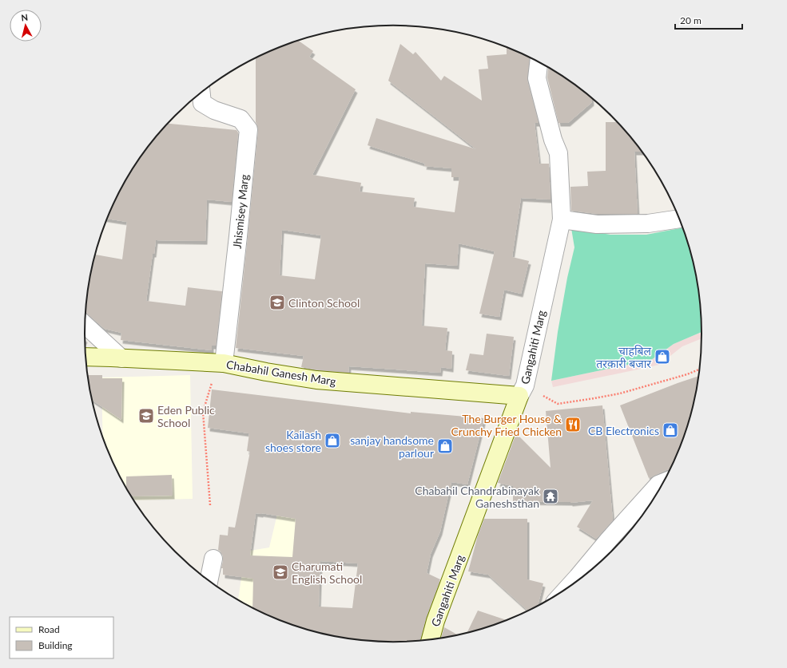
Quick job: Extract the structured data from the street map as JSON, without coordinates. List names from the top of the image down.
{
  "streets": {
    "street": ["Jhismisey Marg", "Gangahiti Marg", "Chabahil Ganesh Marg"]
  },
  "crossings": [
    ["Jhismisey Marg", "Chabahil Ganesh Marg"],
    ["Gangahiti Marg", "Chabahil Ganesh Marg"]
  ],
  "places": {
    "school or university": ["Clinton School", "Eden Public School", "Charumati English School"],
    "shop": [
      "चाहबिल तरकारी बजार",
      "CB Electronics",
      "Kailash shoes store",
      "sanjay handsome parlour"
    ],
    "restaurant": ["The Burger House & Crunchy Fried Chicken"],
    "temple": ["Chabahil Chandrabinayak Ganeshsthan"]
  },
  "legend": ["Road", "Building"],
  "scale_bar": "20 m",
  "north": "top"
}
